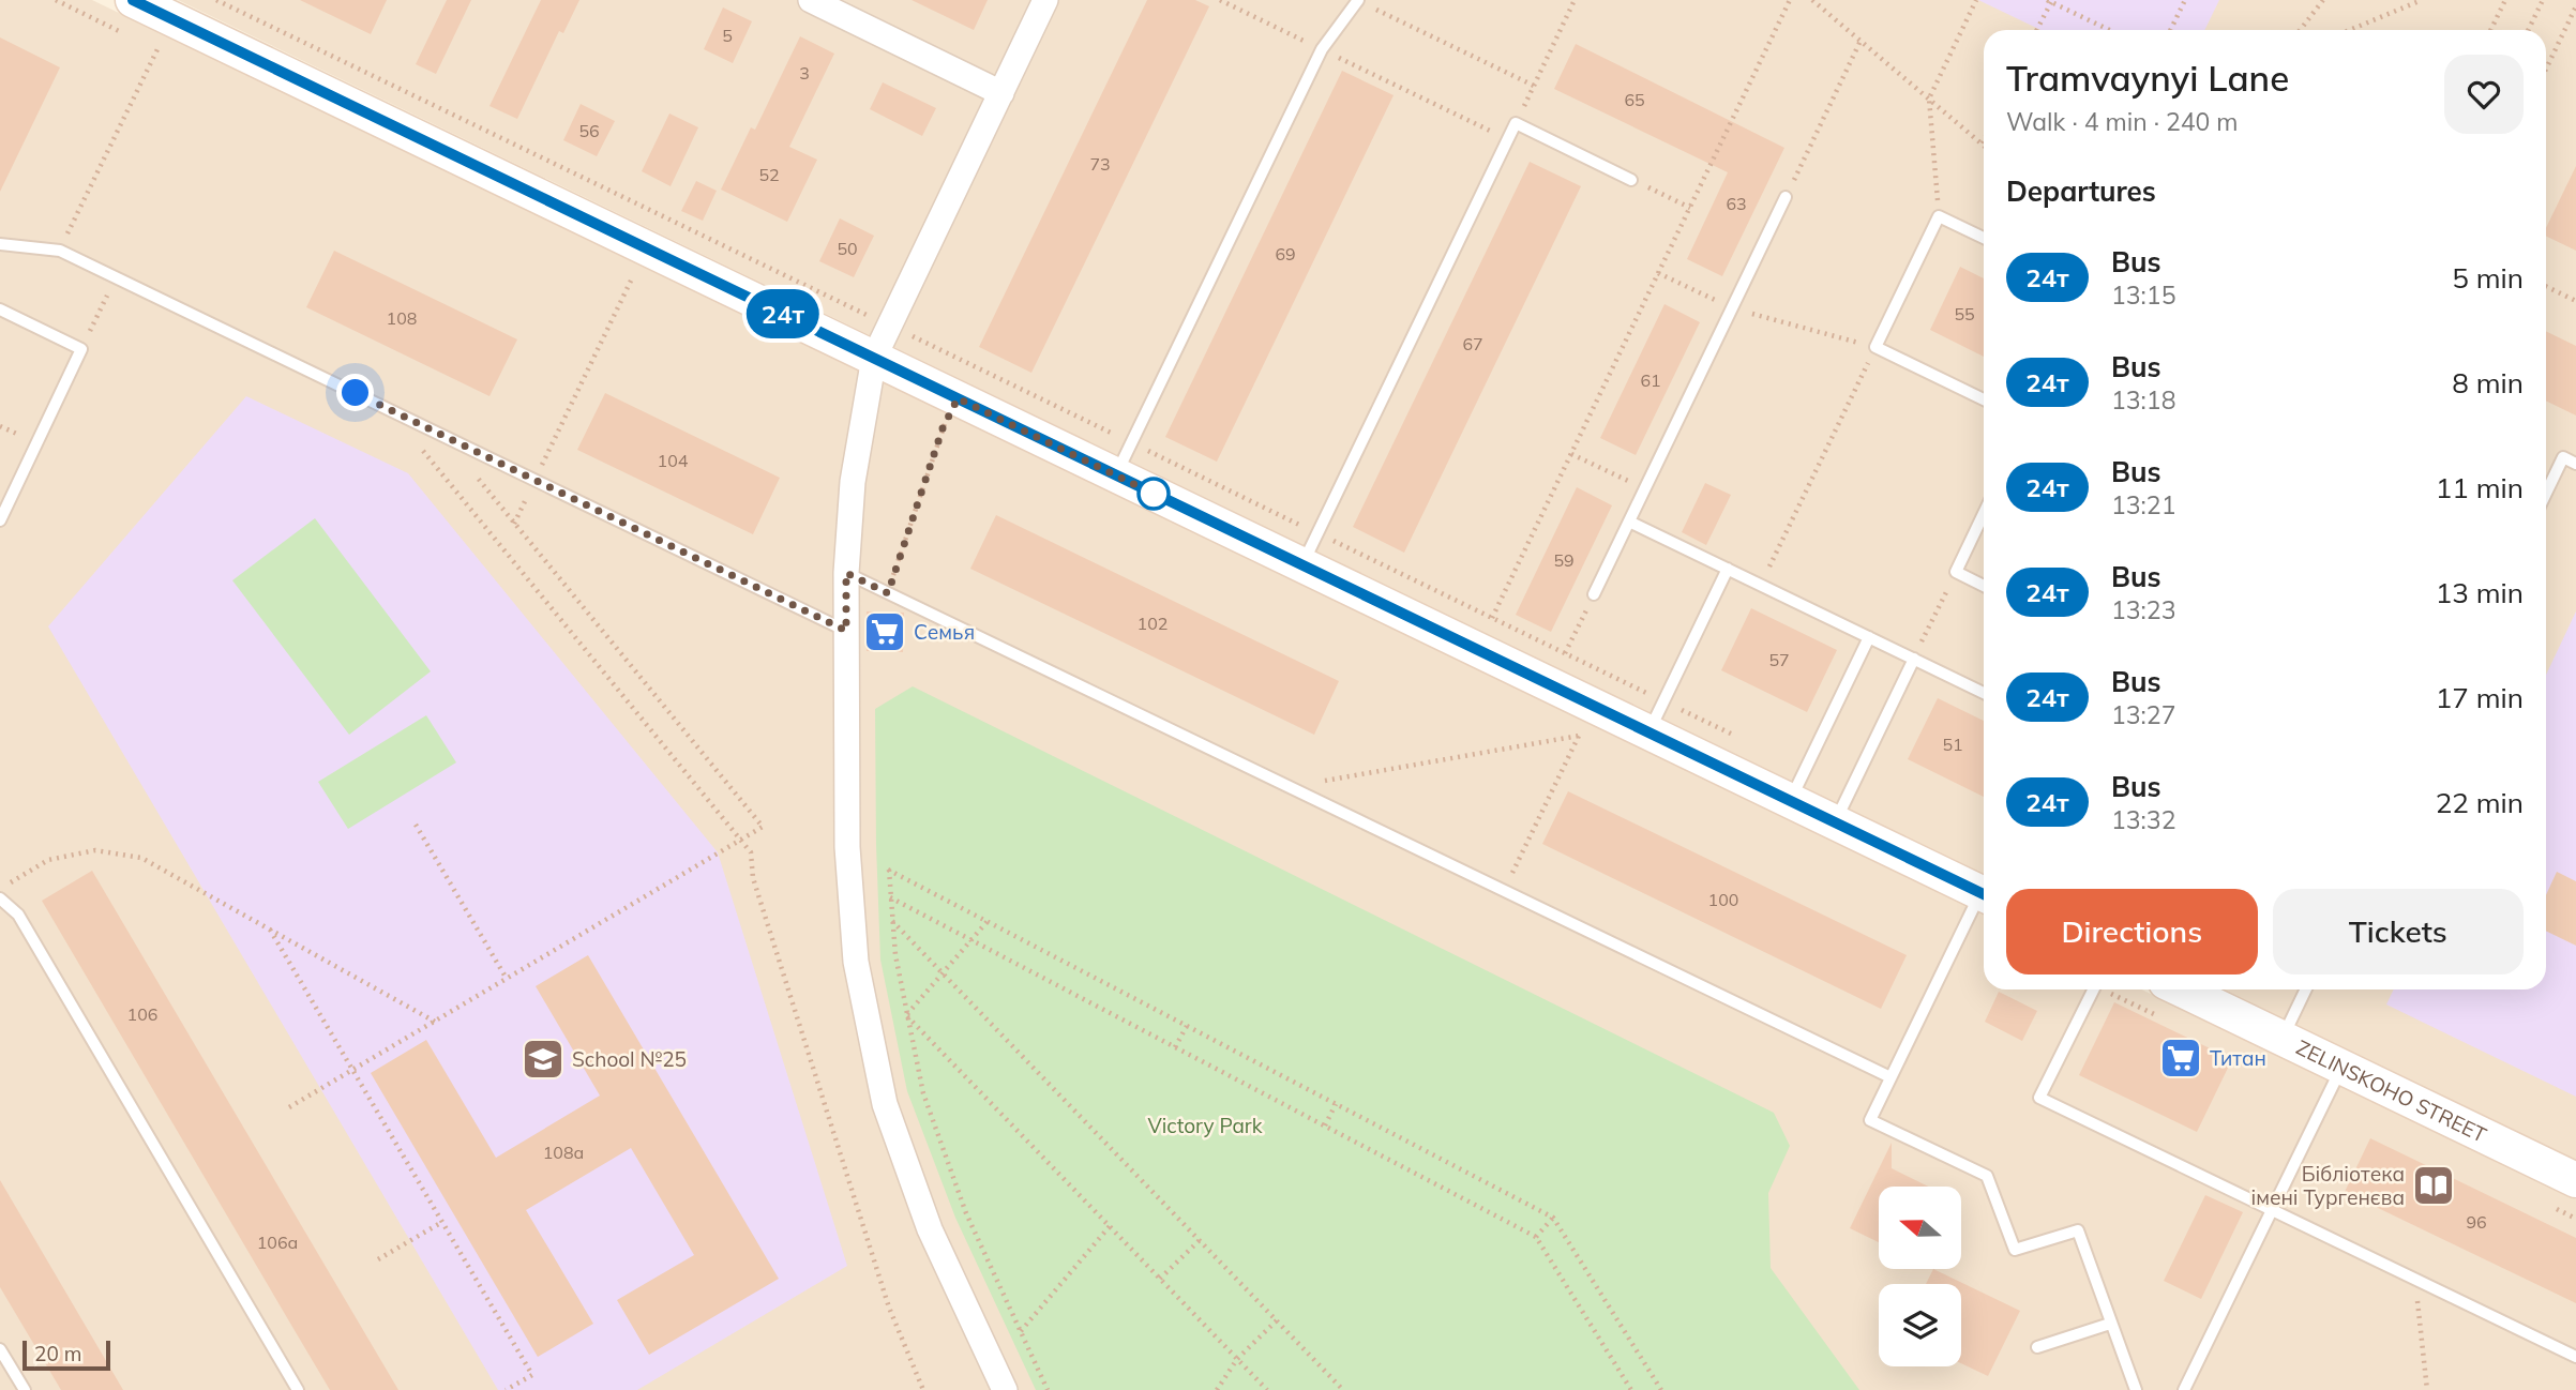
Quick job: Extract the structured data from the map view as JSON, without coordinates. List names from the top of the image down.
{
  "streets": {
    "street": ["ZELINSKOHO STREET"]
  },
  "parks": ["Victory Park"],
  "places": {
    "supermarket": ["Семья", "Титан"],
    "school or university": ["School №25"],
    "library": ["Бібліотека імені Тургенєва"]
  },
  "lines": ["bus line 24т"],
  "house_numbers": [
    "5",
    "3",
    "65",
    "56",
    "73",
    "52",
    "63",
    "50",
    "69",
    "55",
    "108",
    "67",
    "61",
    "104",
    "59",
    "102",
    "57",
    "51",
    "100",
    "106",
    "108а",
    "96",
    "106а"
  ],
  "scale_bar": "20 m",
  "north": "left",
  "page": {
    "on_map": "24т",
    "heading": [
      ["Tramvaynyi Lane", "Walk · 4 min · 240 m"],
      "Departures"
    ],
    "list": [
      {
        "mark": "24т",
        "name": "Bus",
        "note": "13:15",
        "value": "5 min"
      },
      {
        "mark": "24т",
        "name": "Bus",
        "note": "13:18",
        "value": "8 min"
      },
      {
        "mark": "24т",
        "name": "Bus",
        "note": "13:21",
        "value": "11 min"
      },
      {
        "mark": "24т",
        "name": "Bus",
        "note": "13:23",
        "value": "13 min"
      },
      {
        "mark": "24т",
        "name": "Bus",
        "note": "13:27",
        "value": "17 min"
      },
      {
        "mark": "24т",
        "name": "Bus",
        "note": "13:32",
        "value": "22 min"
      }
    ],
    "buttons": ["Directions", "Tickets"],
    "scale": "20 m"
  }
}
